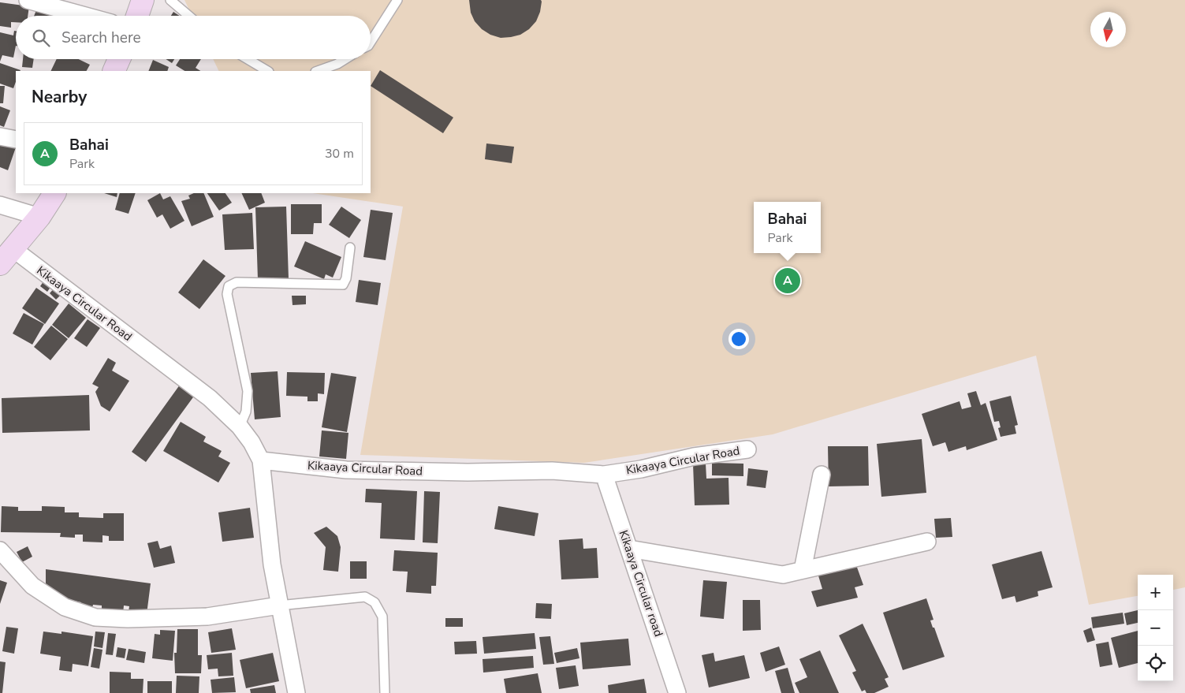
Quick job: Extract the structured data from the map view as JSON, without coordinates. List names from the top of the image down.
{
  "streets": {
    "street": ["Kikaaya Circular Road", "Kikaaya Circular road"]
  },
  "crossings": [
    ["Kikaaya Circular Road", "Kikaaya Circular road"]
  ],
  "north": "bottom",
  "page": {
    "search": "Search here",
    "heading": "Nearby",
    "list": [
      {
        "mark": "A",
        "name": "Bahai",
        "note": "Park",
        "value": "30 m"
      }
    ],
    "popup": ["Bahai", "Park"],
    "pins": "A",
    "map_buttons": ["+", "−"]
  }
}
